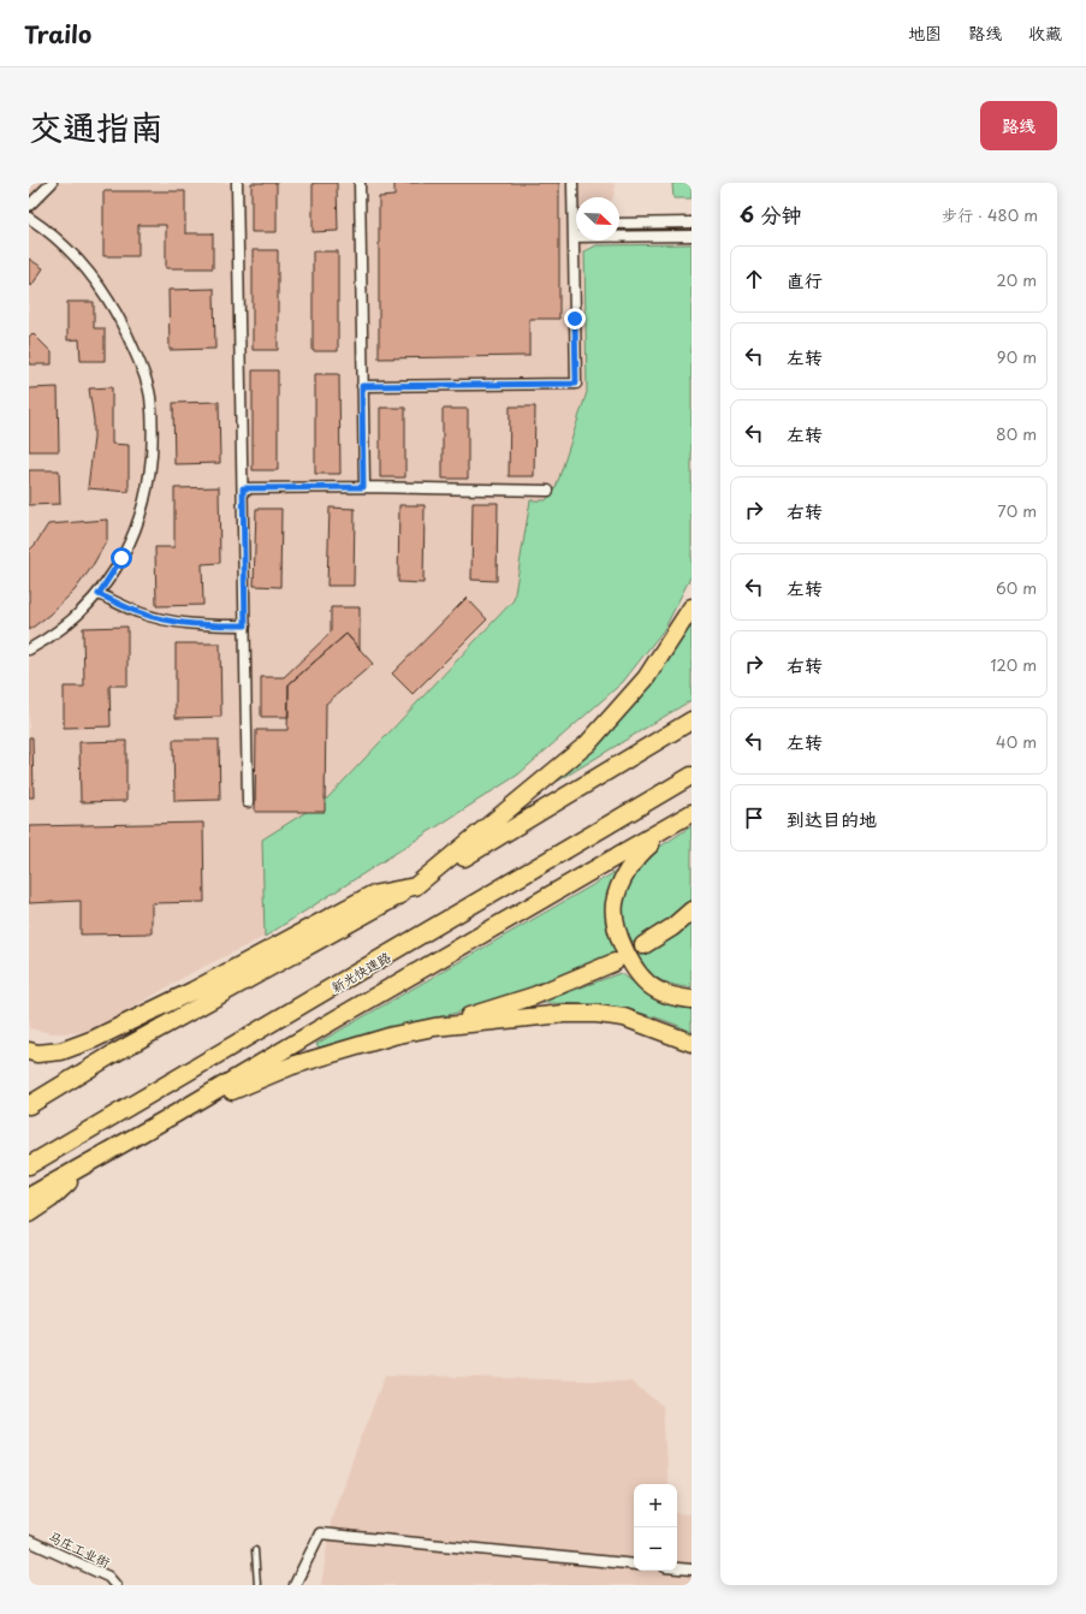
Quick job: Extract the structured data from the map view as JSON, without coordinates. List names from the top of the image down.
{
  "streets": {
    "highway": ["新光快速路"],
    "street": ["马庄工业街"]
  },
  "north": "bottom right",
  "page": {
    "header": "Trailo",
    "nav": ["地图", "路线", "收藏"],
    "title": "交通指南",
    "buttons": "路线",
    "heading": ["6 分钟", "步行 · 480 m"],
    "list": [
      ["直行", "20 m"],
      ["左转", "90 m"],
      ["左转", "80 m"],
      ["右转", "70 m"],
      ["左转", "60 m"],
      ["右转", "120 m"],
      ["左转", "40 m"],
      "到达目的地"
    ],
    "map_buttons": ["+", "−"]
  }
}
